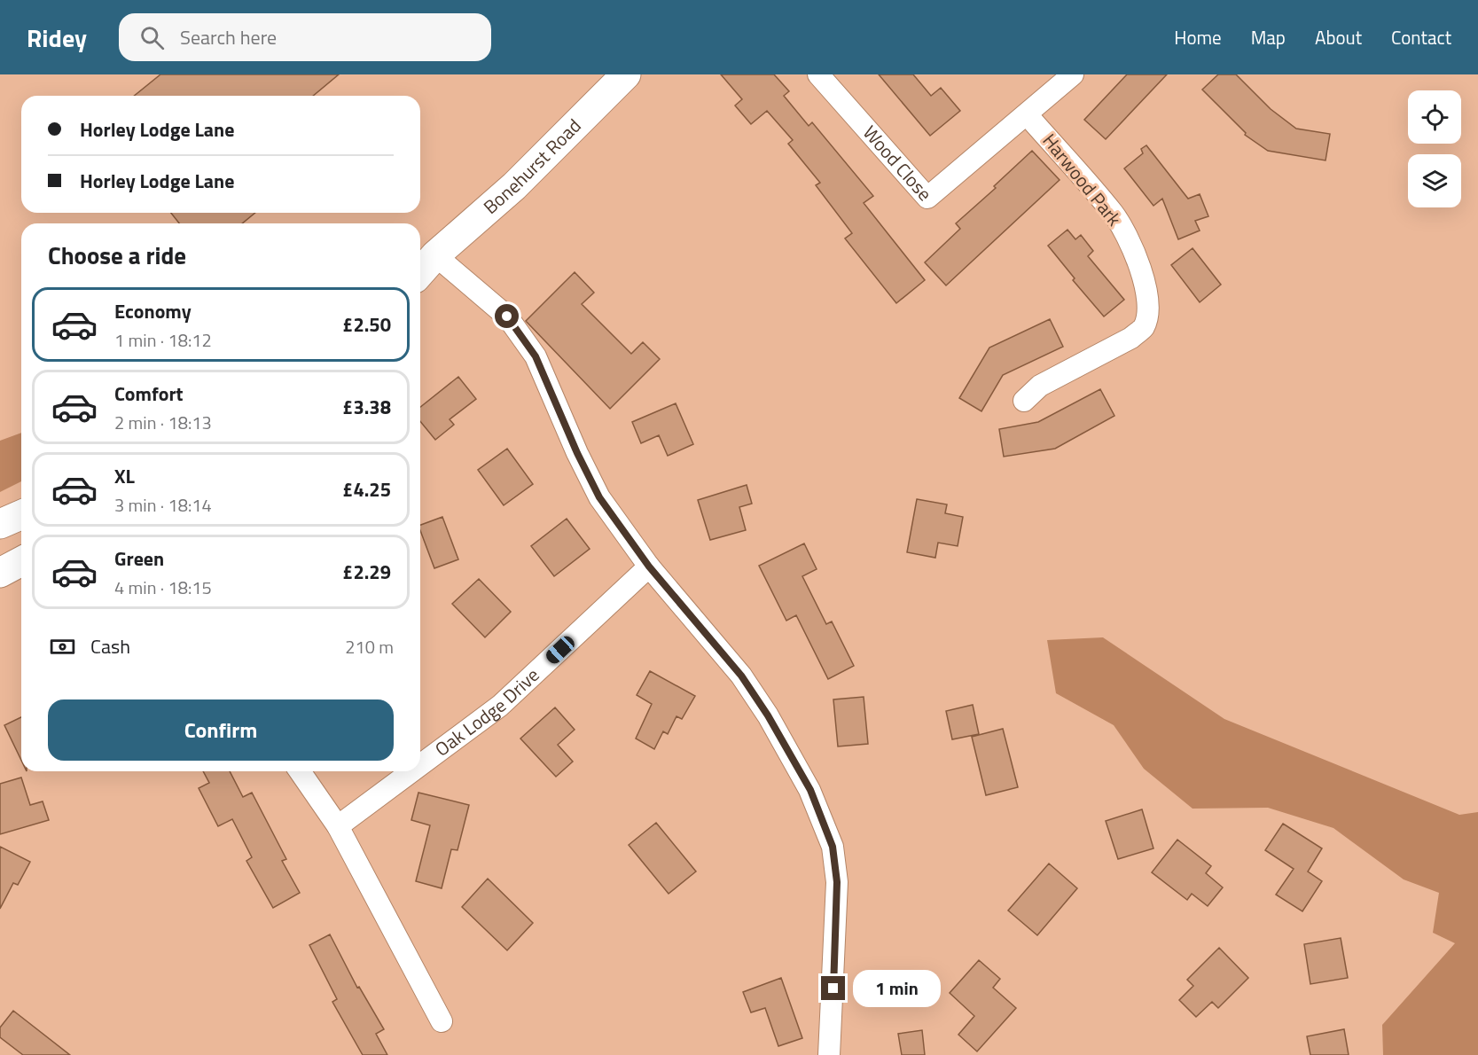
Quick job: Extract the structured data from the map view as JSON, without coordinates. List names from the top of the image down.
{
  "streets": {
    "main road": ["Bonehurst Road"],
    "street": ["Wood Close", "Harwood Park", "Oak Lodge Drive"]
  },
  "crossings": [
    ["Wood Close", "Harwood Park"]
  ],
  "page": {
    "header": "Ridey",
    "search": "Search here",
    "nav": [
      "Home",
      "Map",
      "About",
      "Contact"
    ],
    "banner": ["Horley Lodge Lane", "Horley Lodge Lane"],
    "heading": "Choose a ride",
    "list": [
      {
        "name": "Economy",
        "note": "1 min · 18:12",
        "value": "£2.50"
      },
      {
        "name": "Comfort",
        "note": "2 min · 18:13",
        "value": "£3.38"
      },
      {
        "name": "XL",
        "note": "3 min · 18:14",
        "value": "£4.25"
      },
      {
        "name": "Green",
        "note": "4 min · 18:15",
        "value": "£2.29"
      }
    ],
    "pay": ["Cash", "210 m"],
    "buttons": "Confirm",
    "bubble": "1 min"
  }
}
